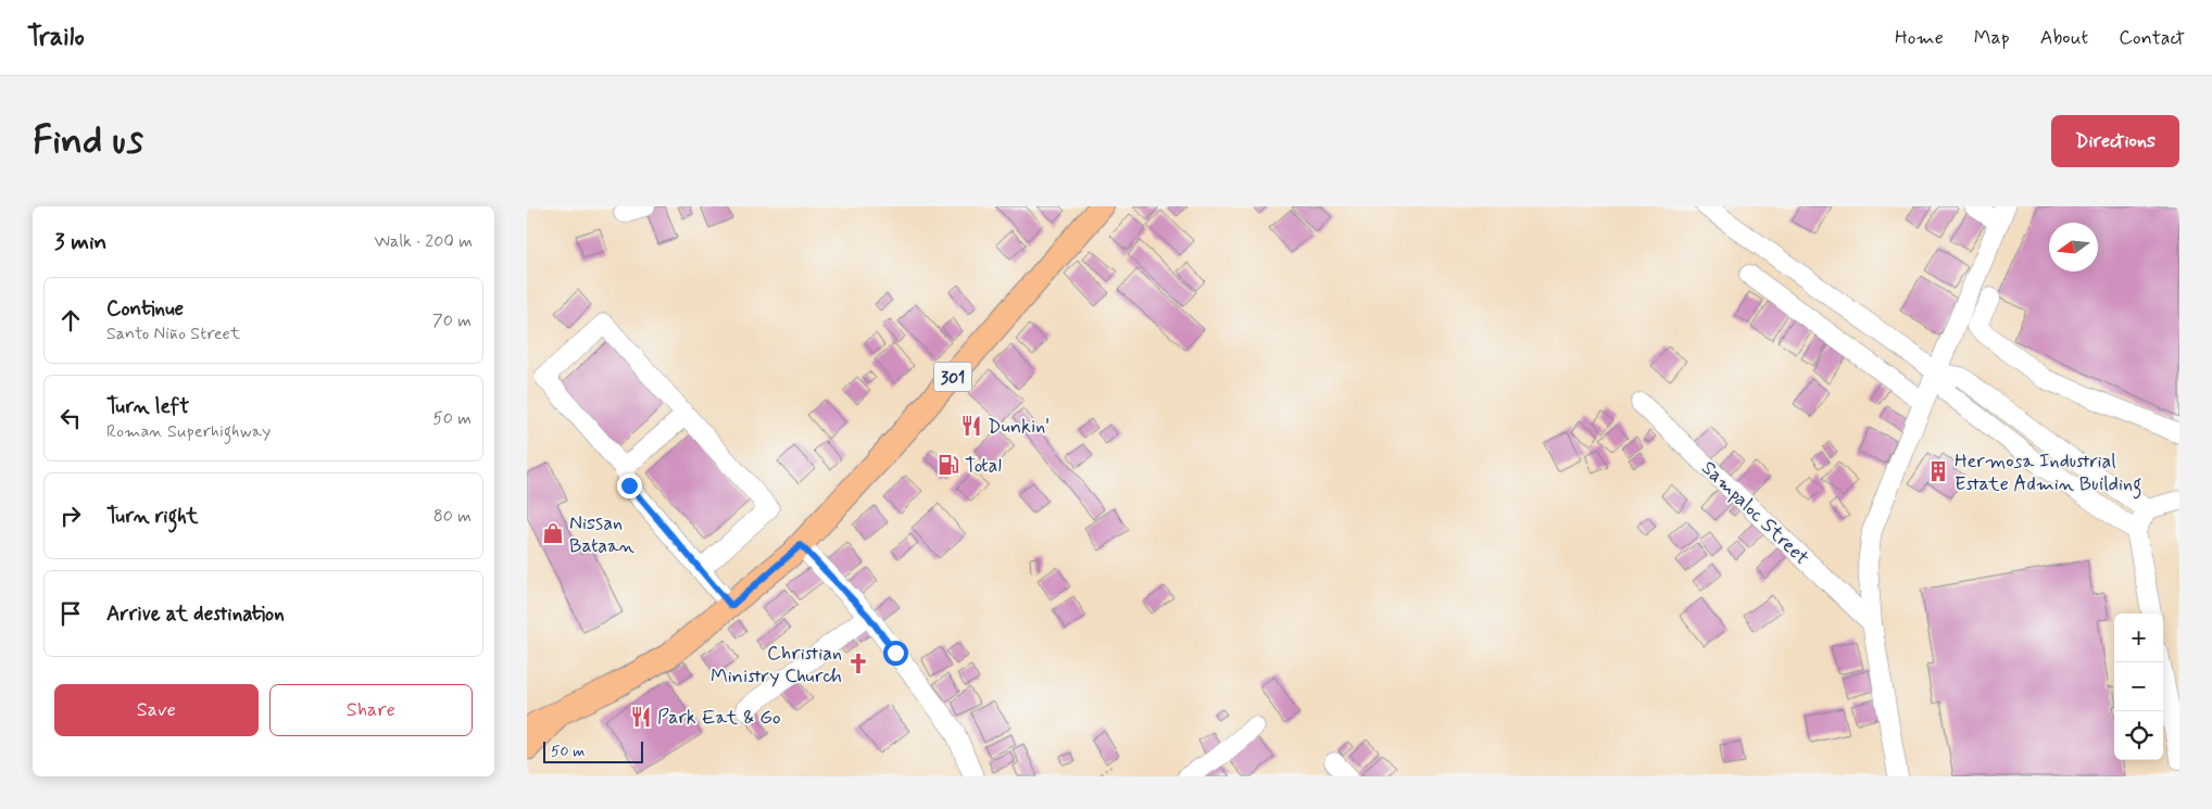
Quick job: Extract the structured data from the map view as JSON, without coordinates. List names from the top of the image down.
{
  "streets": {
    "main road": ["301"],
    "street": ["Sampaloc Street"]
  },
  "places": {
    "restaurant": ["Dunkin'", "Park Eat & Go"],
    "fuel station": ["Total"],
    "building": ["Hermosa Industrial Estate Admin Building"],
    "shop": ["Nissan Bataan"],
    "church": ["Christian Ministry Church"]
  },
  "scale_bar": "50 m",
  "north": "left",
  "page": {
    "header": "Trailo",
    "nav": [
      "Home",
      "Map",
      "About",
      "Contact"
    ],
    "buttons": [
      "Directions",
      ["Save", "Share"]
    ],
    "title": "Find us",
    "heading": ["3 min", "Walk · 200 m"],
    "list": [
      ["Continue", "Santo Niño Street", "70 m"],
      ["Turn left", "Roman Superhighway", "50 m"],
      ["Turn right", "80 m"],
      "Arrive at destination"
    ],
    "map_buttons": ["+", "−"],
    "scale": "50 m"
  }
}
